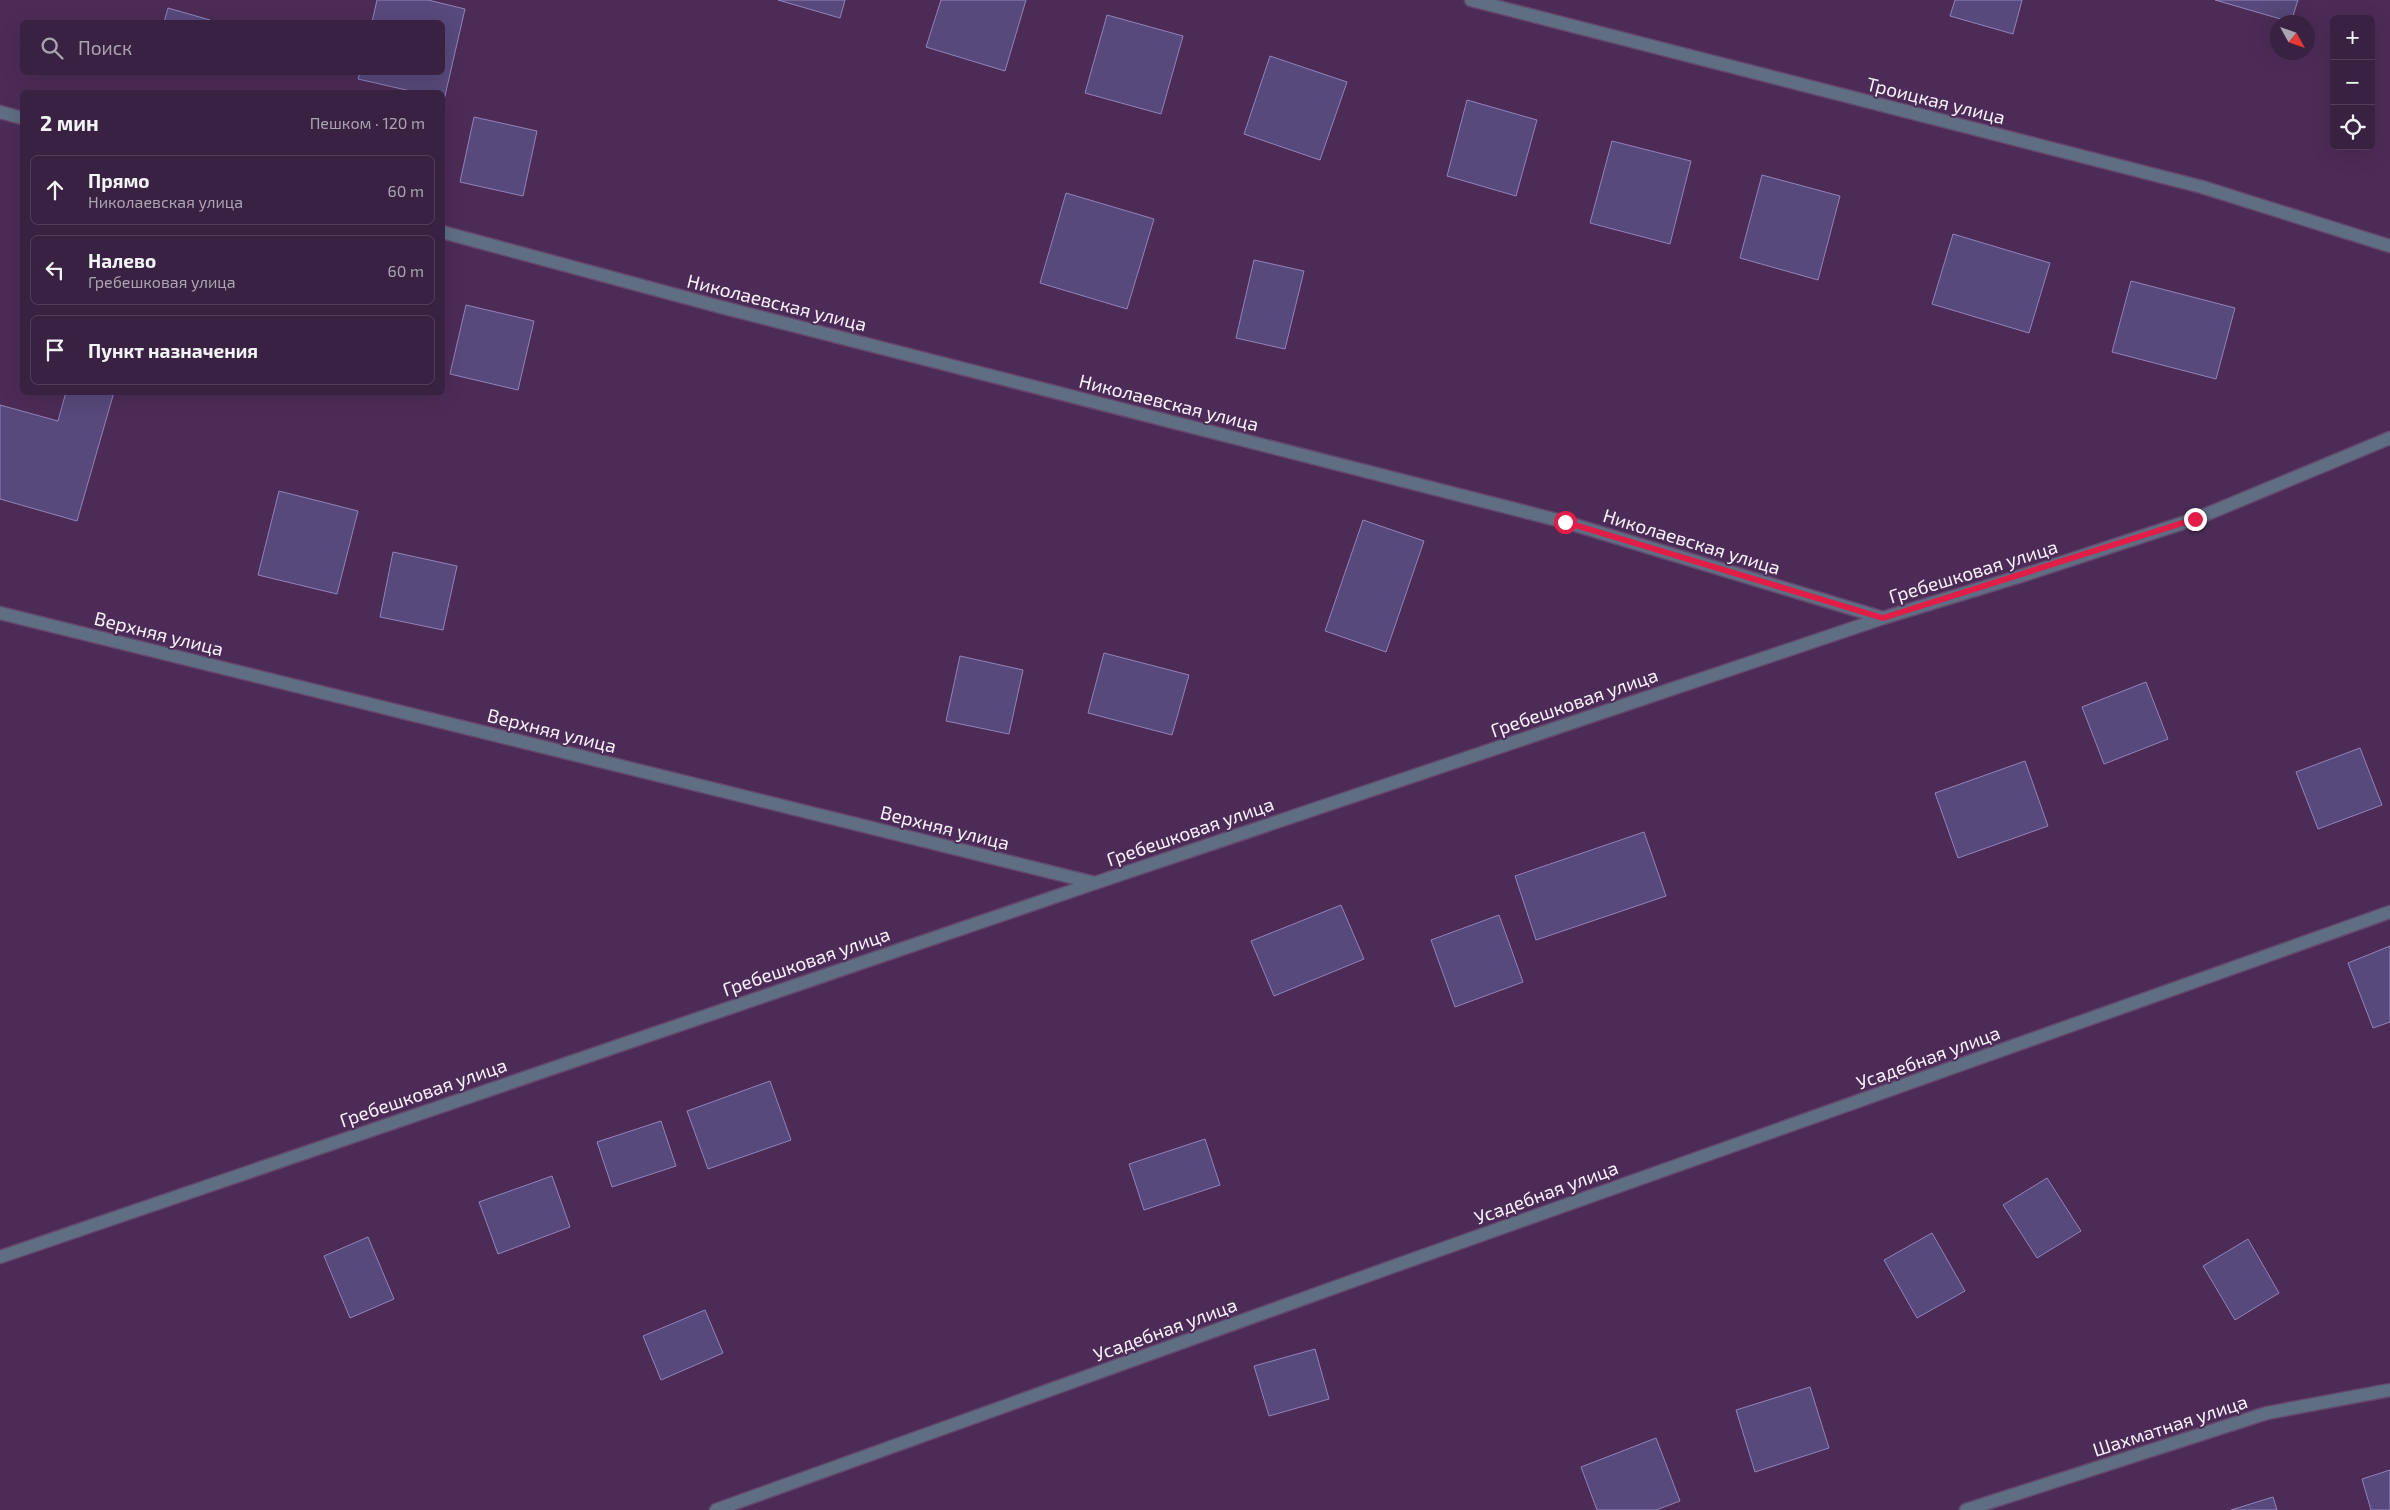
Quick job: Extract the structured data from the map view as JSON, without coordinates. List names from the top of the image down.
{
  "streets": {
    "street": [
      "Троицкая улица",
      "Николаевская улица",
      "Гребешковая улица",
      "Верхняя улица",
      "Усадебная улица",
      "Шахматная улица"
    ]
  },
  "crossings": [
    ["Николаевская улица", "Гребешковая улица"],
    ["Гребешковая улица", "Верхняя улица"]
  ],
  "north": "bottom right",
  "page": {
    "map_buttons": ["+", "−"],
    "search": "Поиск",
    "heading": ["2 мин", "Пешком · 120 m"],
    "list": [
      ["Прямо", "Николаевская улица", "60 m"],
      ["Налево", "Гребешковая улица", "60 m"],
      "Пункт назначения"
    ]
  }
}
